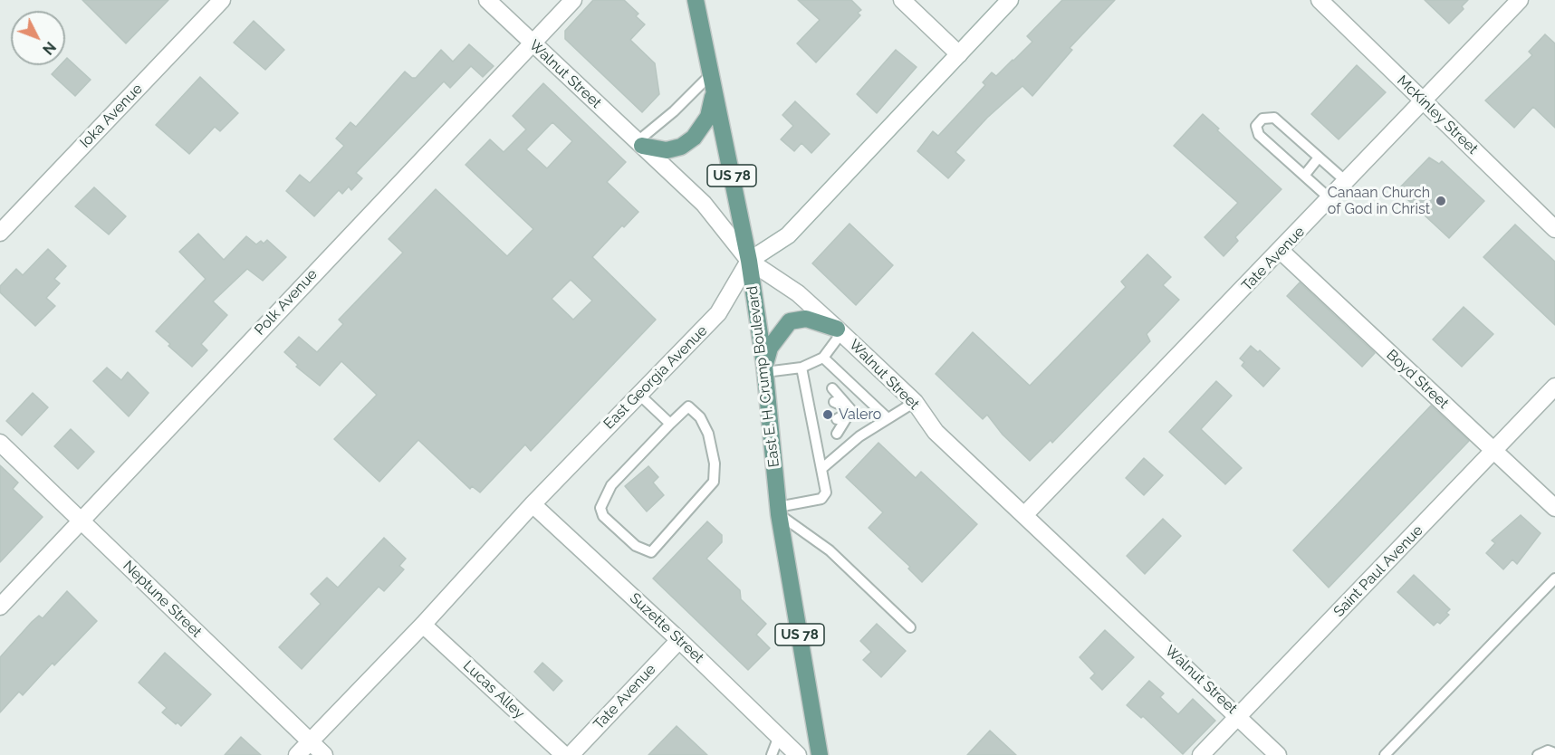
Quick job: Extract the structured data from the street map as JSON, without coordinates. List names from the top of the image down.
{
  "streets": {
    "main road": ["US 78", "East E. H. Crump Boulevard"],
    "street": [
      "Walnut Street",
      "McKinley Street",
      "Ioka Avenue",
      "Tate Avenue",
      "Polk Avenue",
      "East Georgia Avenue",
      "Boyd Street",
      "Saint Paul Avenue",
      "Neptune Street",
      "Suzette Street",
      "Lucas Alley"
    ]
  },
  "crossings": [
    ["Walnut Street", "Tate Avenue"],
    ["Walnut Street", "Polk Avenue"],
    ["Walnut Street", "East E. H. Crump Boulevard"],
    ["Walnut Street", "East Georgia Avenue"],
    ["Walnut Street", "Saint Paul Avenue"],
    ["McKinley Street", "Tate Avenue"],
    ["Tate Avenue", "Boyd Street"],
    ["Tate Avenue", "Suzette Street"],
    ["Polk Avenue", "Neptune Street"],
    ["East E. H. Crump Boulevard", "East Georgia Avenue"],
    ["East Georgia Avenue", "Neptune Street"],
    ["East Georgia Avenue", "Suzette Street"],
    ["East Georgia Avenue", "Lucas Alley"],
    ["Boyd Street", "Saint Paul Avenue"]
  ],
  "places": ["Canaan Church of God in Christ", "Valero"],
  "north": "bottom right"
}
